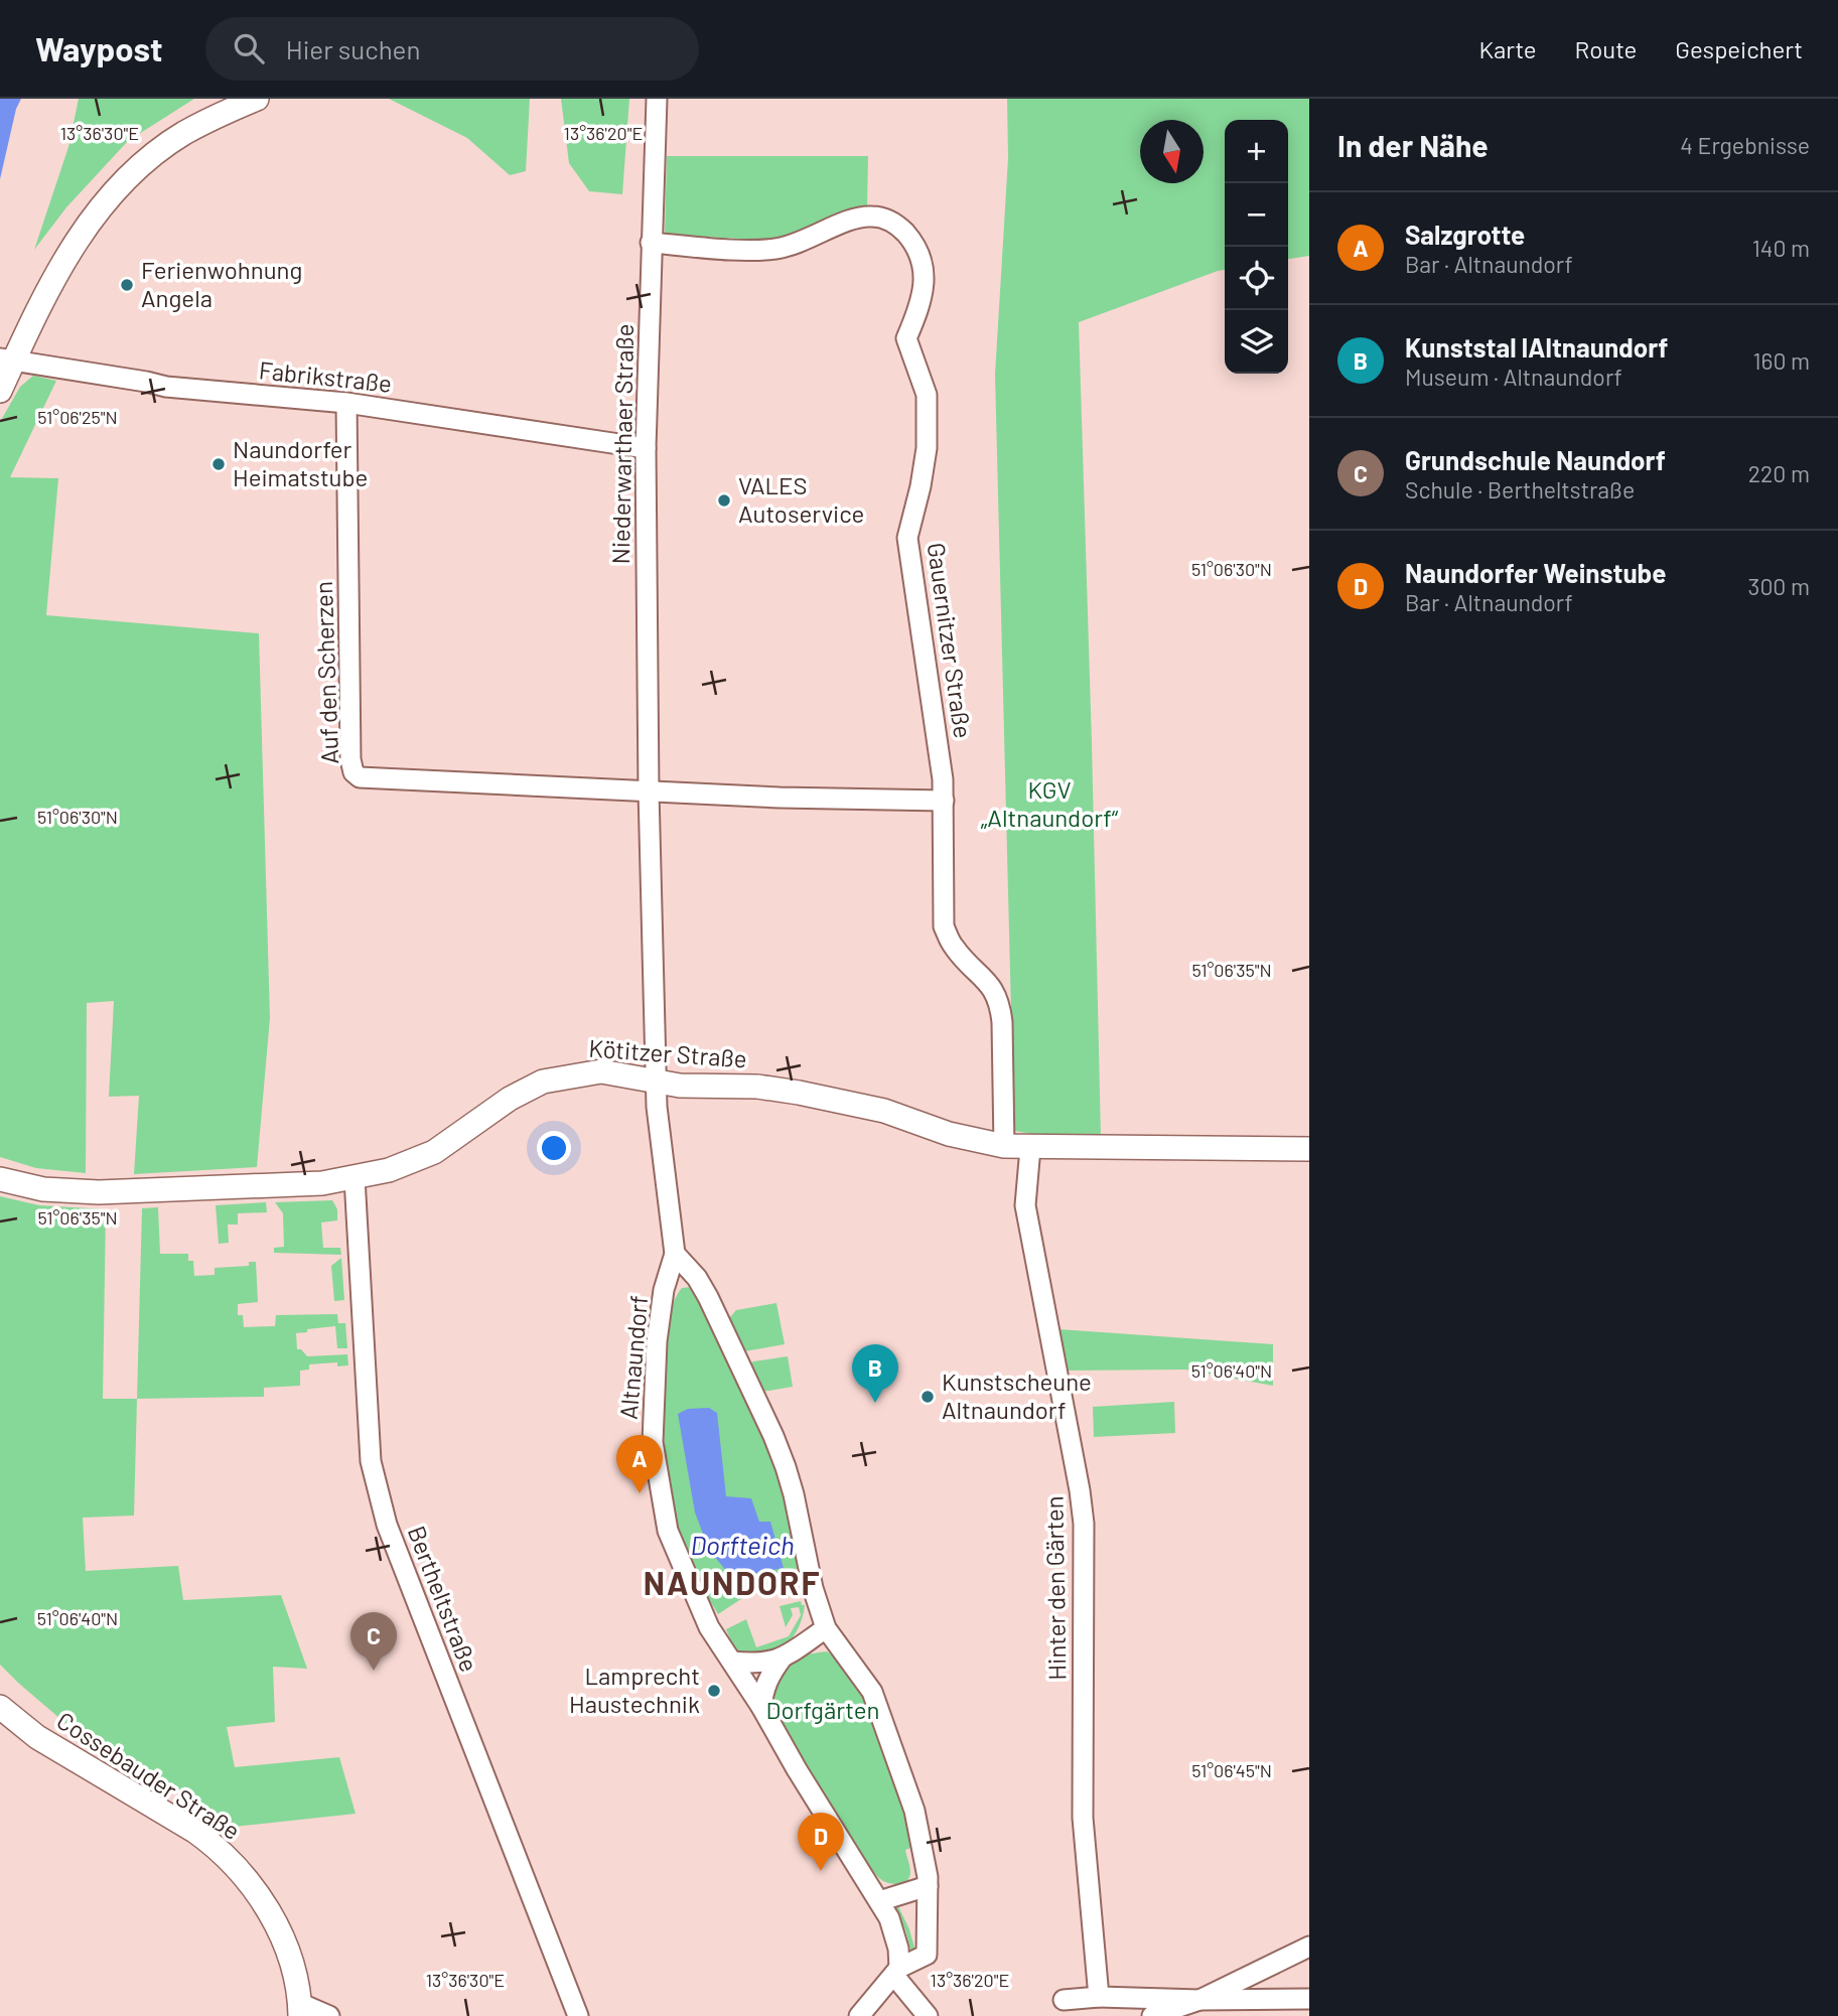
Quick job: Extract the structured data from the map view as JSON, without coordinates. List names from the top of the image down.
{
  "streets": {
    "street": [
      "Fabrikstraße",
      "Niederwarthaer Straße",
      "Gauernitzer Straße",
      "Auf den Scherzen",
      "Kötitzer Straße",
      "Altnaundorf",
      "Hinter den Gärten",
      "Bertheltstraße",
      "Cossebauder Straße"
    ]
  },
  "crossings": [
    ["Fabrikstraße", "Niederwarthaer Straße"],
    ["Fabrikstraße", "Auf den Scherzen"],
    ["Niederwarthaer Straße", "Gauernitzer Straße"],
    ["Niederwarthaer Straße", "Auf den Scherzen"],
    ["Niederwarthaer Straße", "Kötitzer Straße"],
    ["Niederwarthaer Straße", "Altnaundorf"],
    ["Gauernitzer Straße", "Kötitzer Straße"],
    ["Kötitzer Straße", "Altnaundorf"],
    ["Kötitzer Straße", "Hinter den Gärten"],
    ["Kötitzer Straße", "Bertheltstraße"]
  ],
  "districts": ["NAUNDORF"],
  "water": ["Dorfteich"],
  "parks": ["KGV „Altnaundorf“", "Dorfgärten"],
  "places": [
    "Ferienwohnung Angela",
    "Naundorfer Heimatstube",
    "VALES Autoservice",
    "Kunstscheune Altnaundorf",
    "Lamprecht Haustechnik"
  ],
  "north": "bottom",
  "page": {
    "header": "Waypost",
    "search": "Hier suchen",
    "nav": ["Karte", "Route", "Gespeichert"],
    "heading": ["In der Nähe", "4 Ergebnisse"],
    "map_buttons": ["+", "−"],
    "list": [
      {
        "mark": "A",
        "name": "Salzgrotte",
        "note": "Bar · Altnaundorf",
        "value": "140 m"
      },
      {
        "mark": "B",
        "name": "Kunststal lAltnaundorf",
        "note": "Museum · Altnaundorf",
        "value": "160 m"
      },
      {
        "mark": "C",
        "name": "Grundschule Naundorf",
        "note": "Schule · Bertheltstraße",
        "value": "220 m"
      },
      {
        "mark": "D",
        "name": "Naundorfer Weinstube",
        "note": "Bar · Altnaundorf",
        "value": "300 m"
      }
    ],
    "pins": [
      "B",
      "A",
      "C",
      "D"
    ]
  },
  "coordinates": [
    "13°36'20\"E",
    "13°36'30\"E",
    "51°06'25\"N",
    "51°06'30\"N",
    "51°06'35\"N",
    "51°06'40\"N",
    "51°06'45\"N"
  ]
}
